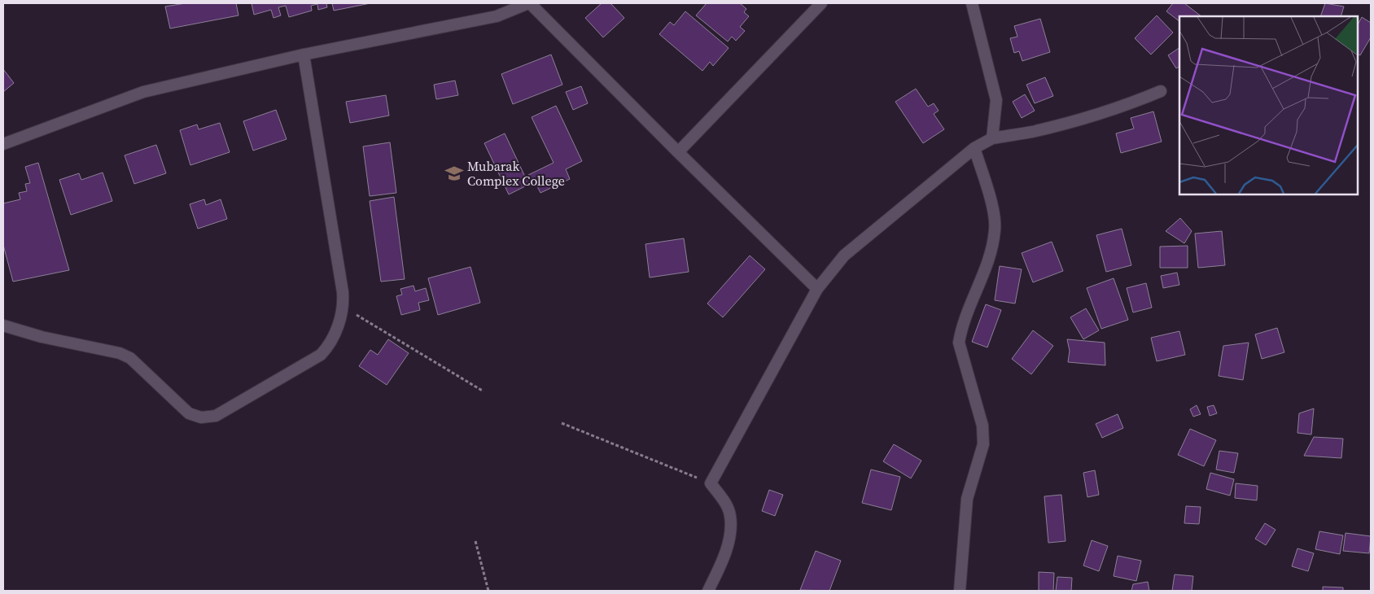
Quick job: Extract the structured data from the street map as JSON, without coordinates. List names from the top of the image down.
{
  "places": {
    "school or university": ["Mubarak Complex College"]
  }
}
